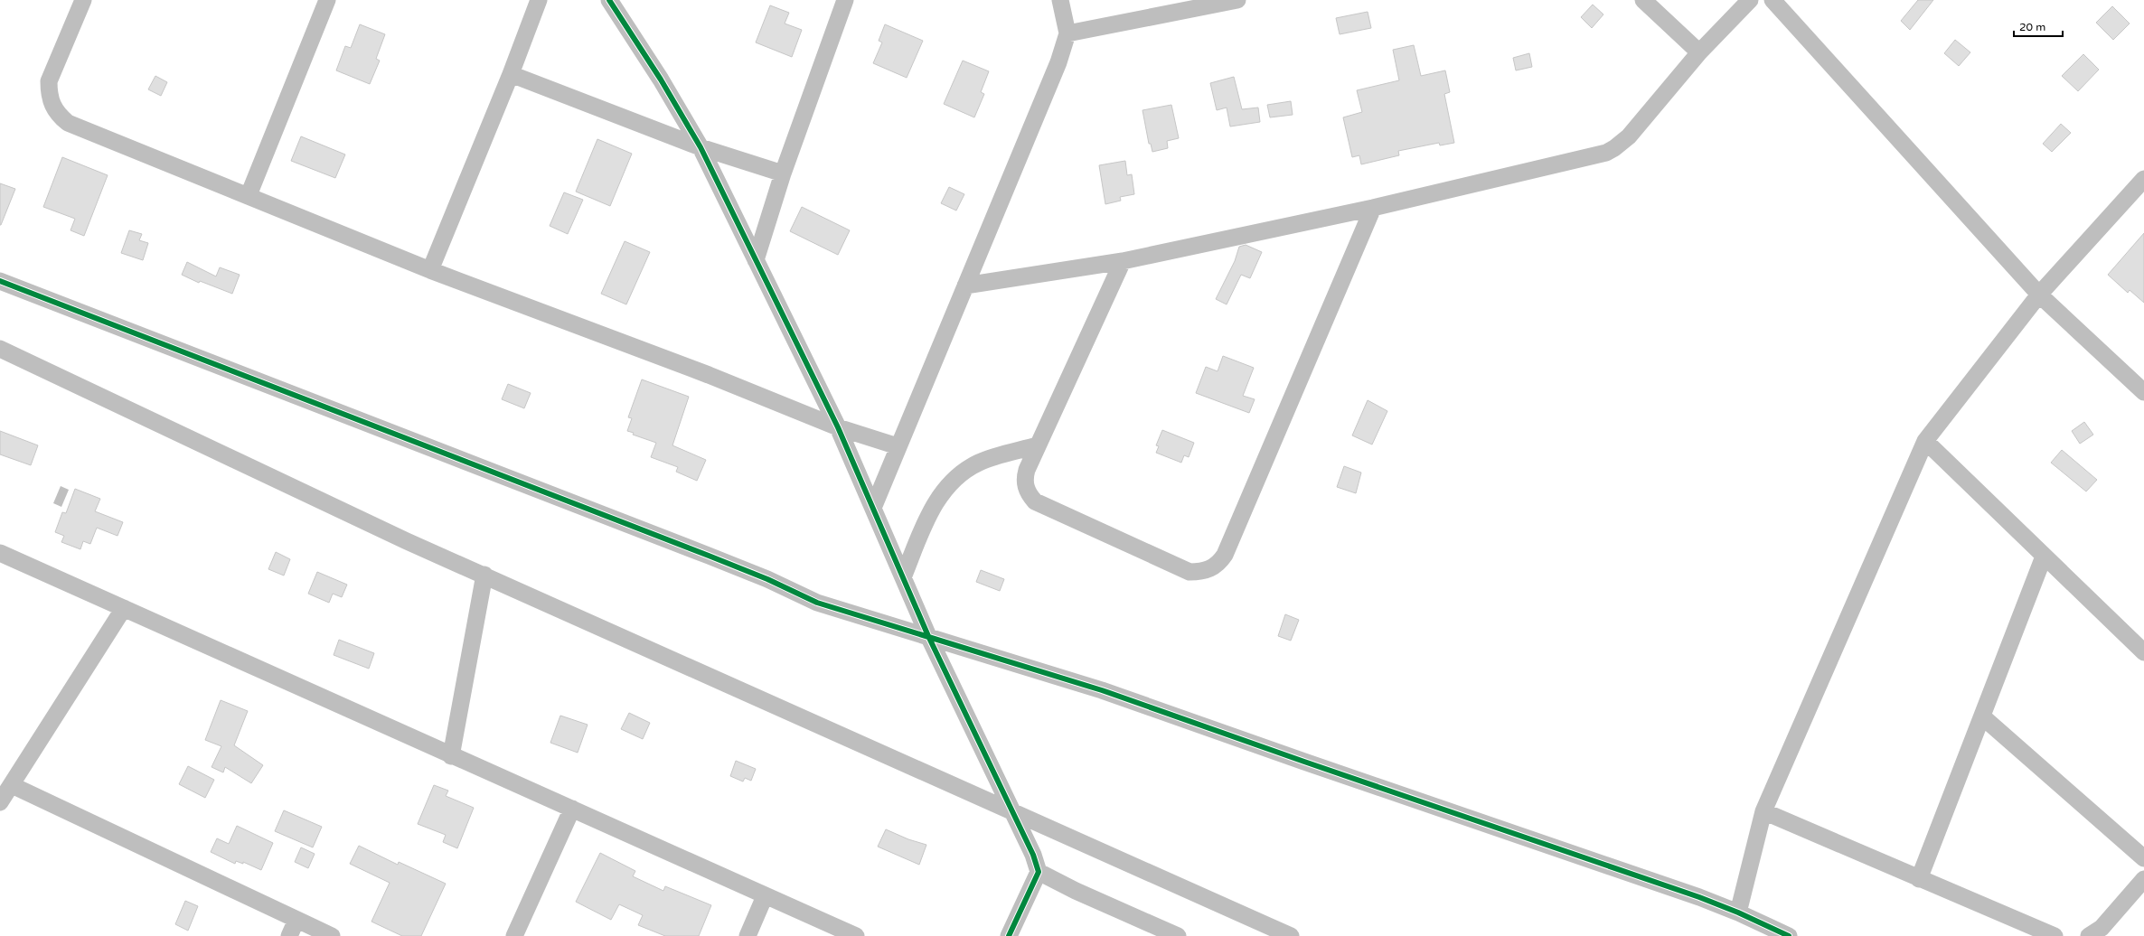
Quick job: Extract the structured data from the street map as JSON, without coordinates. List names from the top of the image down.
{
  "scale_bar": "20 m"
}
